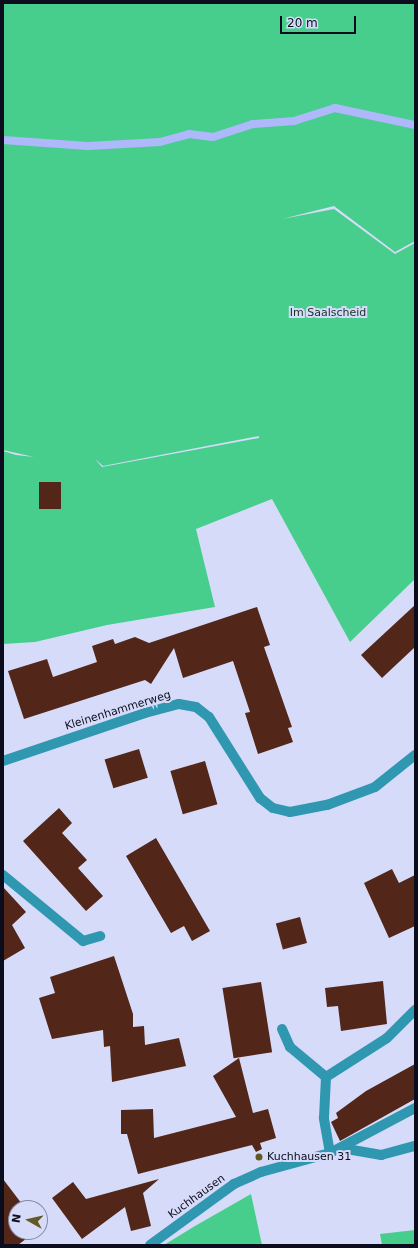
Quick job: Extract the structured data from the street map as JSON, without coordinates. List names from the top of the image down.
{
  "streets": {
    "street": ["Kleinenhammerweg", "Kuchhausen"]
  },
  "parks": ["Im Saalscheid"],
  "places": ["Kuchhausen 31"],
  "scale_bar": "20 m",
  "north": "left"
}
